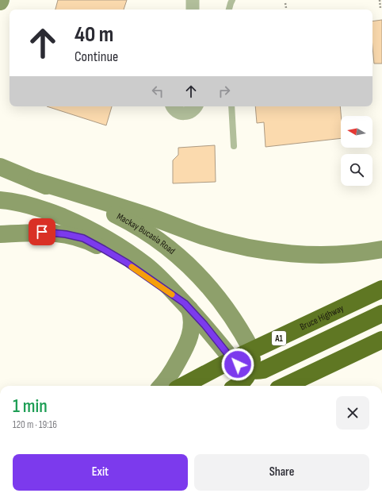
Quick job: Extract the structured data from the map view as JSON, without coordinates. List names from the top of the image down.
{
  "streets": {
    "highway": ["Bruce Highway", "A1"],
    "main road": ["Mackay Bucasia Road"]
  },
  "crossings": [
    ["Mackay Bucasia Road", "Bruce Highway"]
  ],
  "north": "left",
  "page": {
    "turn": ["40 m", "Continue"],
    "heading": ["1 min", "120 m · 19:16"],
    "buttons": ["Exit", "Share"]
  }
}
